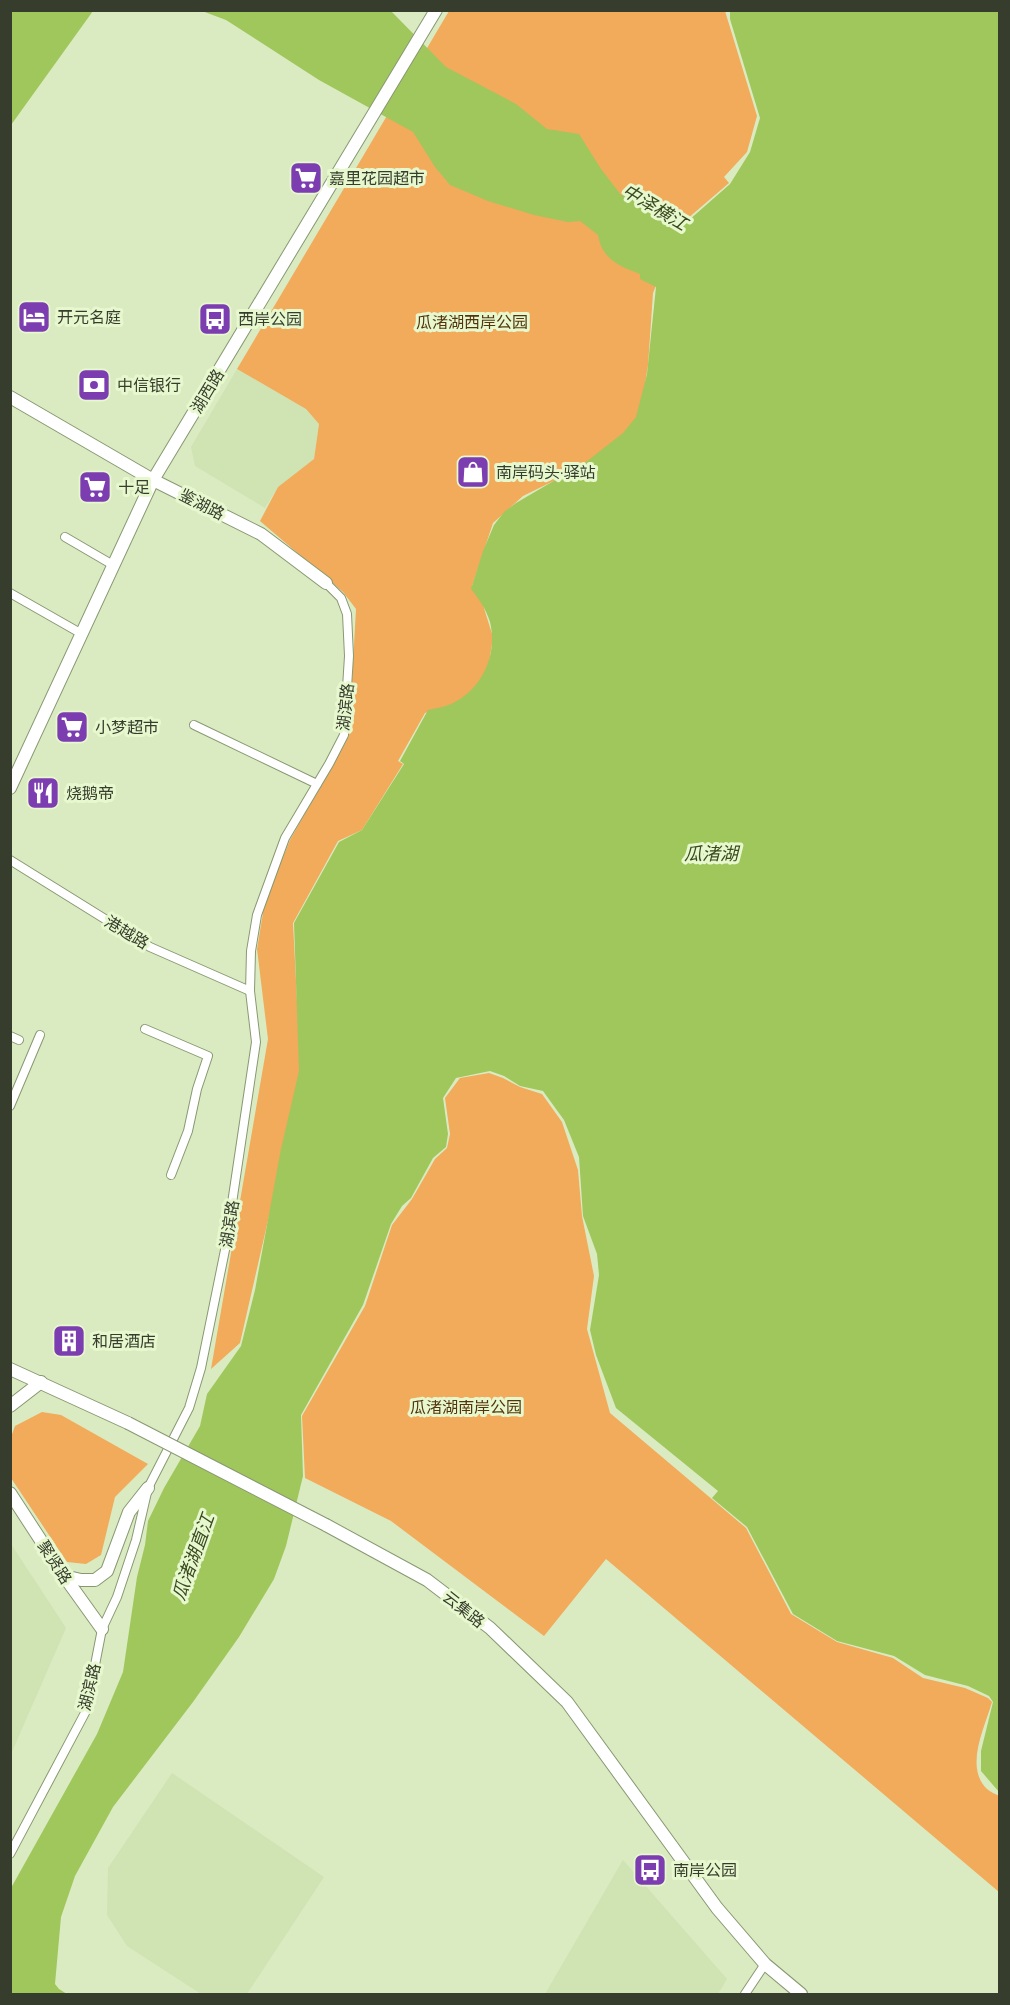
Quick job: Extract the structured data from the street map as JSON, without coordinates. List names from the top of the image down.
{
  "streets": {
    "street": [
      "湖西路",
      "鉴湖路",
      "湖滨路",
      "港越路",
      "聚贤路",
      "云集路"
    ]
  },
  "crossings": [
    ["湖西路", "鉴湖路"],
    ["鉴湖路", "湖滨路"],
    ["湖滨路", "港越路"],
    ["湖滨路", "聚贤路"]
  ],
  "water": ["中泽横江", "瓜渚湖", "瓜渚湖直江"],
  "parks": ["瓜渚湖西岸公园", "瓜渚湖南岸公园"],
  "places": {
    "supermarket": ["嘉里花园超市", "十足", "小梦超市"],
    "hotel": ["开元名庭"],
    "bus stop": ["西岸公园", "南岸公园"],
    "bank": ["中信银行"],
    "shop": ["南岸码头·驿站"],
    "restaurant": ["烧鹅帝"],
    "building": ["和居酒店"]
  }
}
